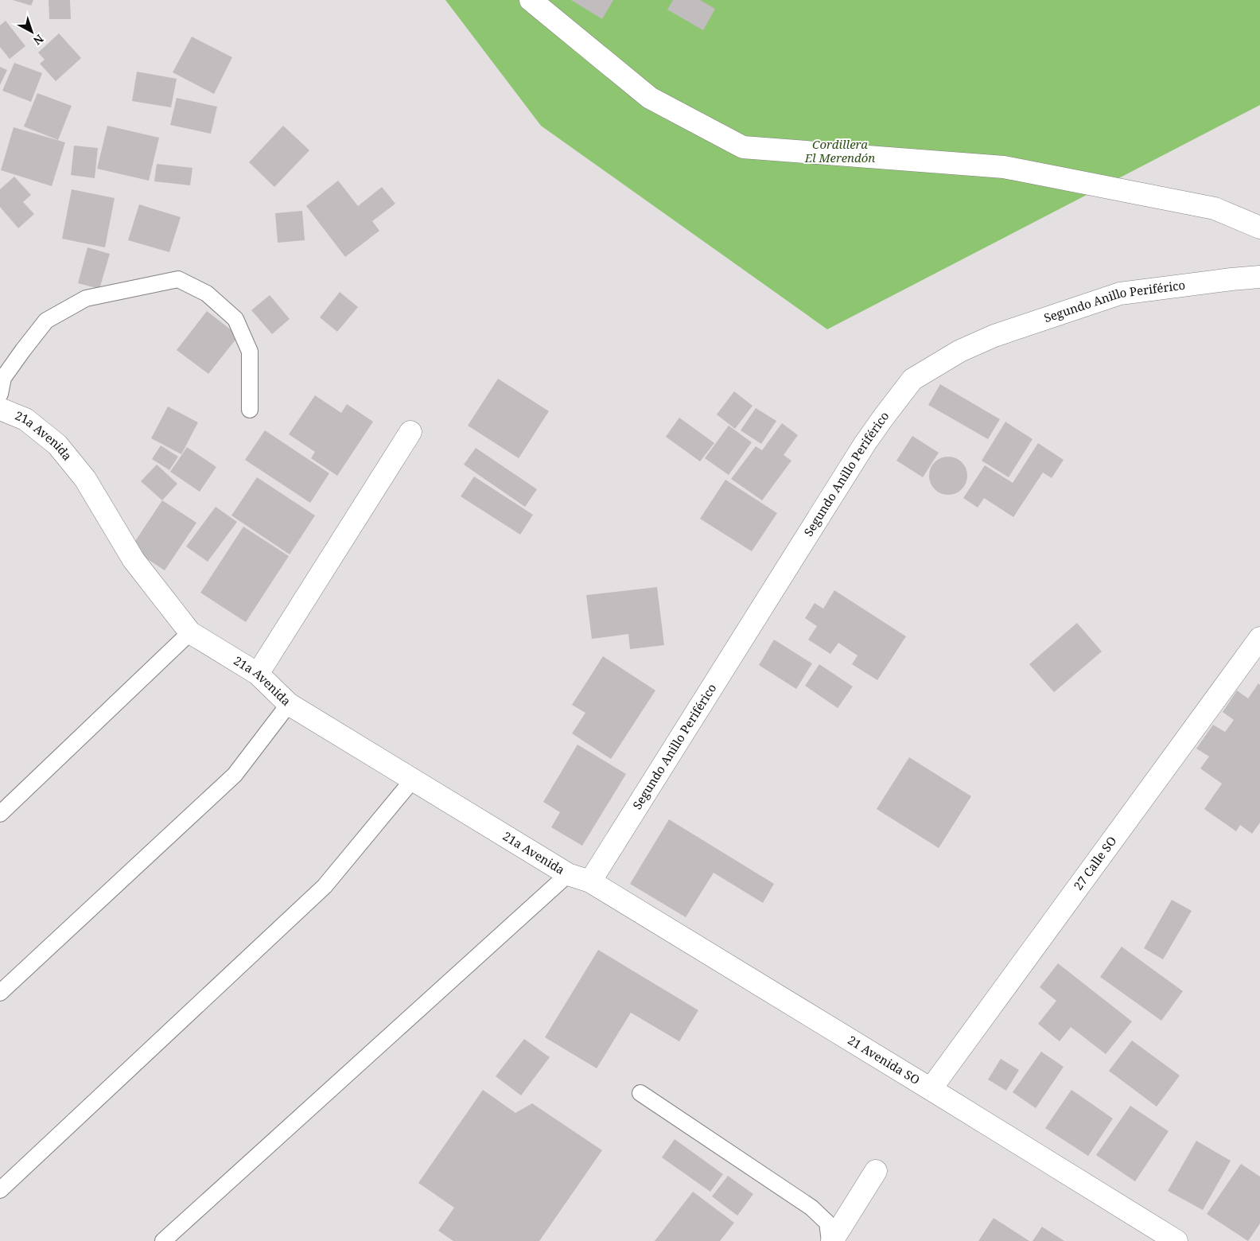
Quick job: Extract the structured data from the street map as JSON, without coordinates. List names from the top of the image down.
{
  "streets": {
    "street": [
      "Segundo Anillo Periférico",
      "21a Avenida",
      "27 Calle SO",
      "21 Avenida SO"
    ]
  },
  "crossings": [
    ["Segundo Anillo Periférico", "21a Avenida"],
    ["Segundo Anillo Periférico", "21 Avenida SO"],
    ["21a Avenida", "21 Avenida SO"],
    ["27 Calle SO", "21 Avenida SO"]
  ],
  "parks": ["Cordillera El Merendón"],
  "north": "bottom right"
}
